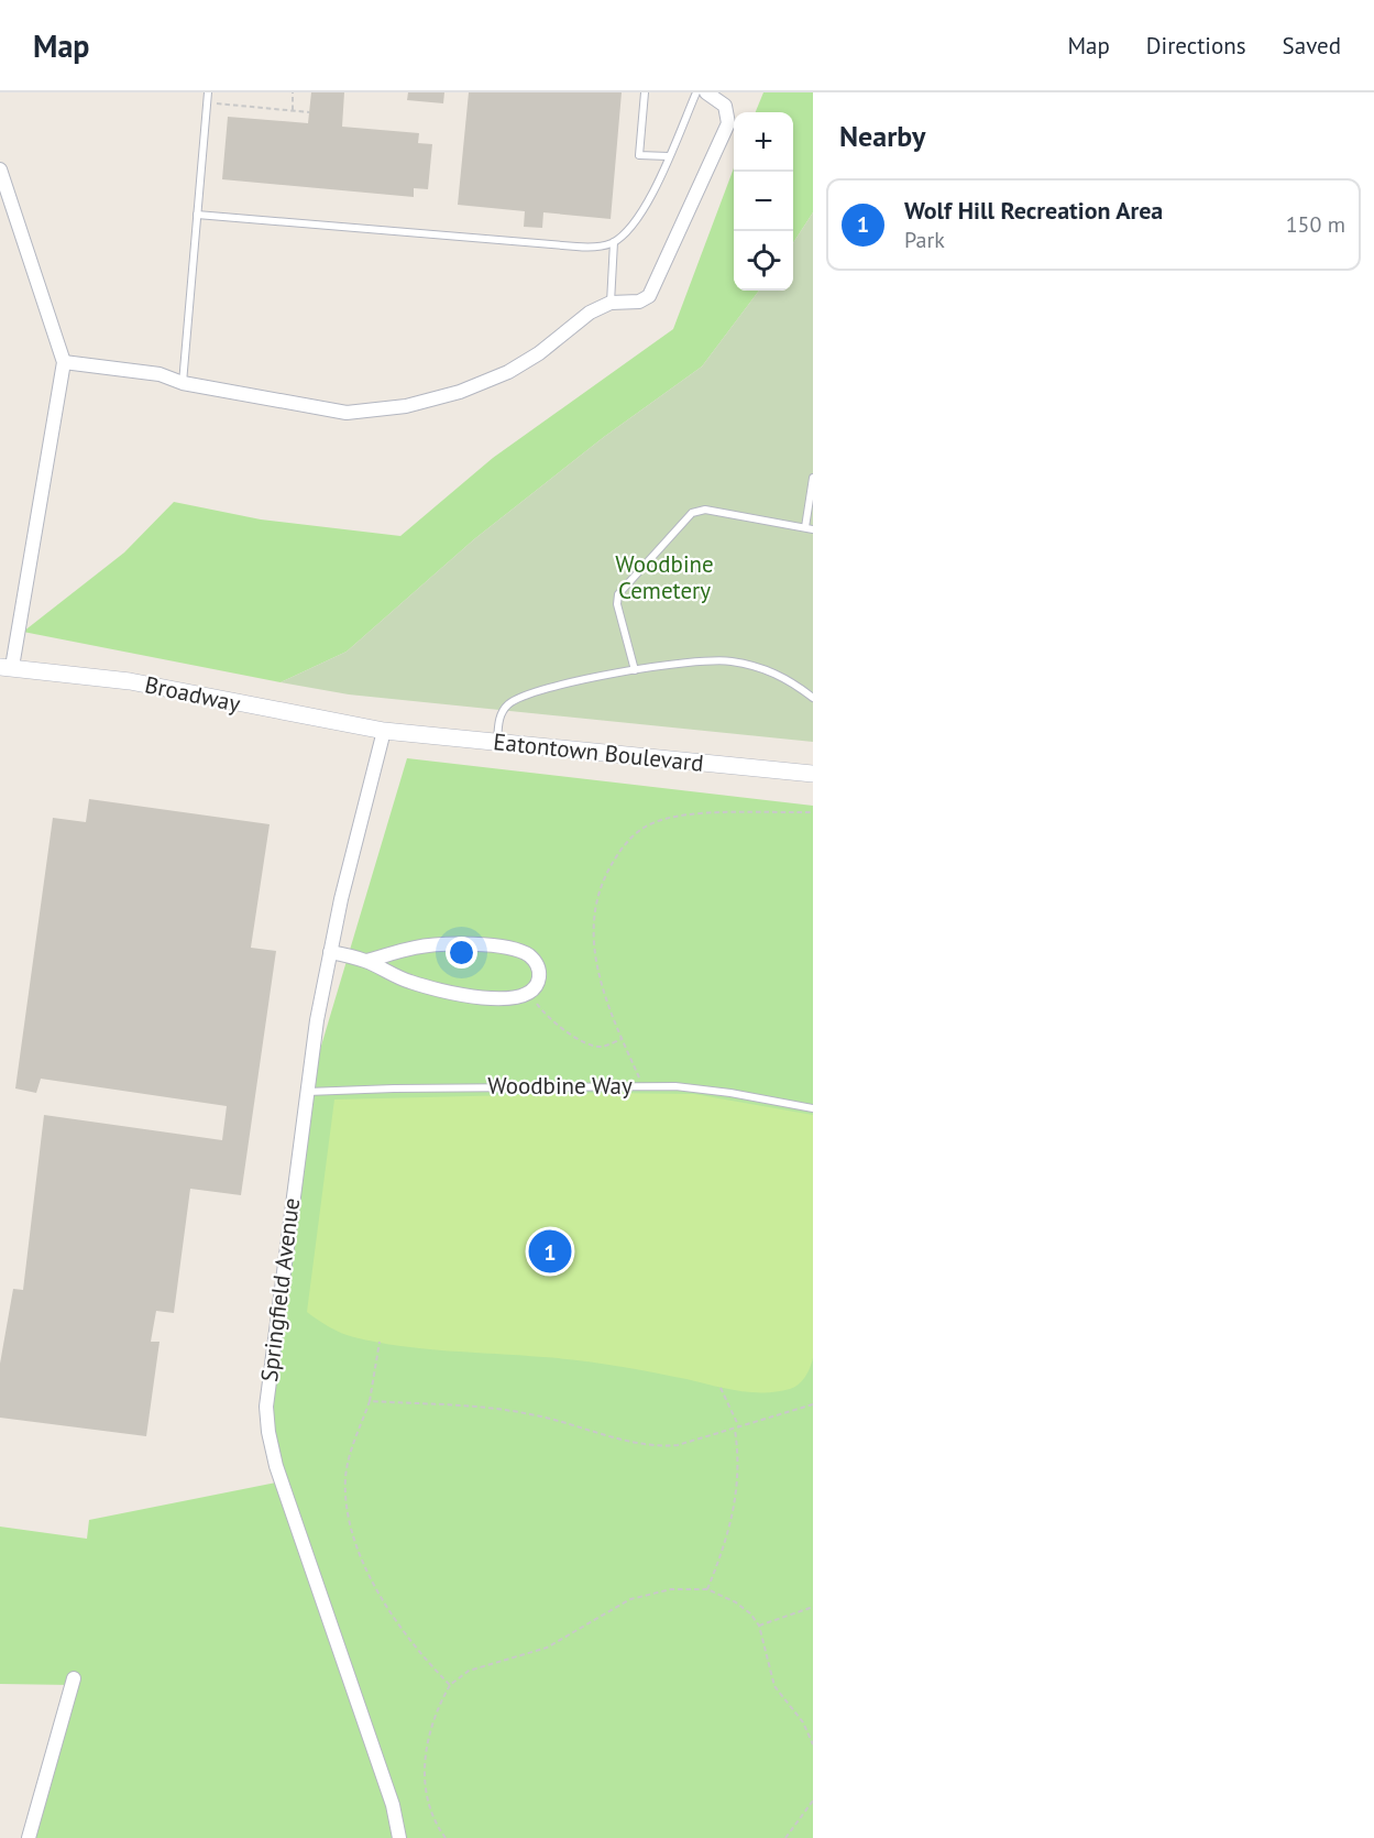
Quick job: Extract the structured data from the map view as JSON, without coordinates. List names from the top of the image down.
{
  "streets": {
    "street": ["Broadway", "Eatontown Boulevard", "Springfield Avenue"],
    "lane": ["Woodbine Way"]
  },
  "crossings": [
    ["Broadway", "Eatontown Boulevard"],
    ["Broadway", "Springfield Avenue"],
    ["Eatontown Boulevard", "Springfield Avenue"],
    ["Woodbine Way", "Springfield Avenue"]
  ],
  "parks": ["Woodbine Cemetery"],
  "page": {
    "header": "Map",
    "nav": ["Map", "Directions", "Saved"],
    "heading": "Nearby",
    "map_buttons": ["+", "−"],
    "list": [
      {
        "mark": "1",
        "name": "Wolf Hill Recreation Area",
        "note": "Park",
        "value": "150 m"
      }
    ],
    "pins": "1"
  }
}
